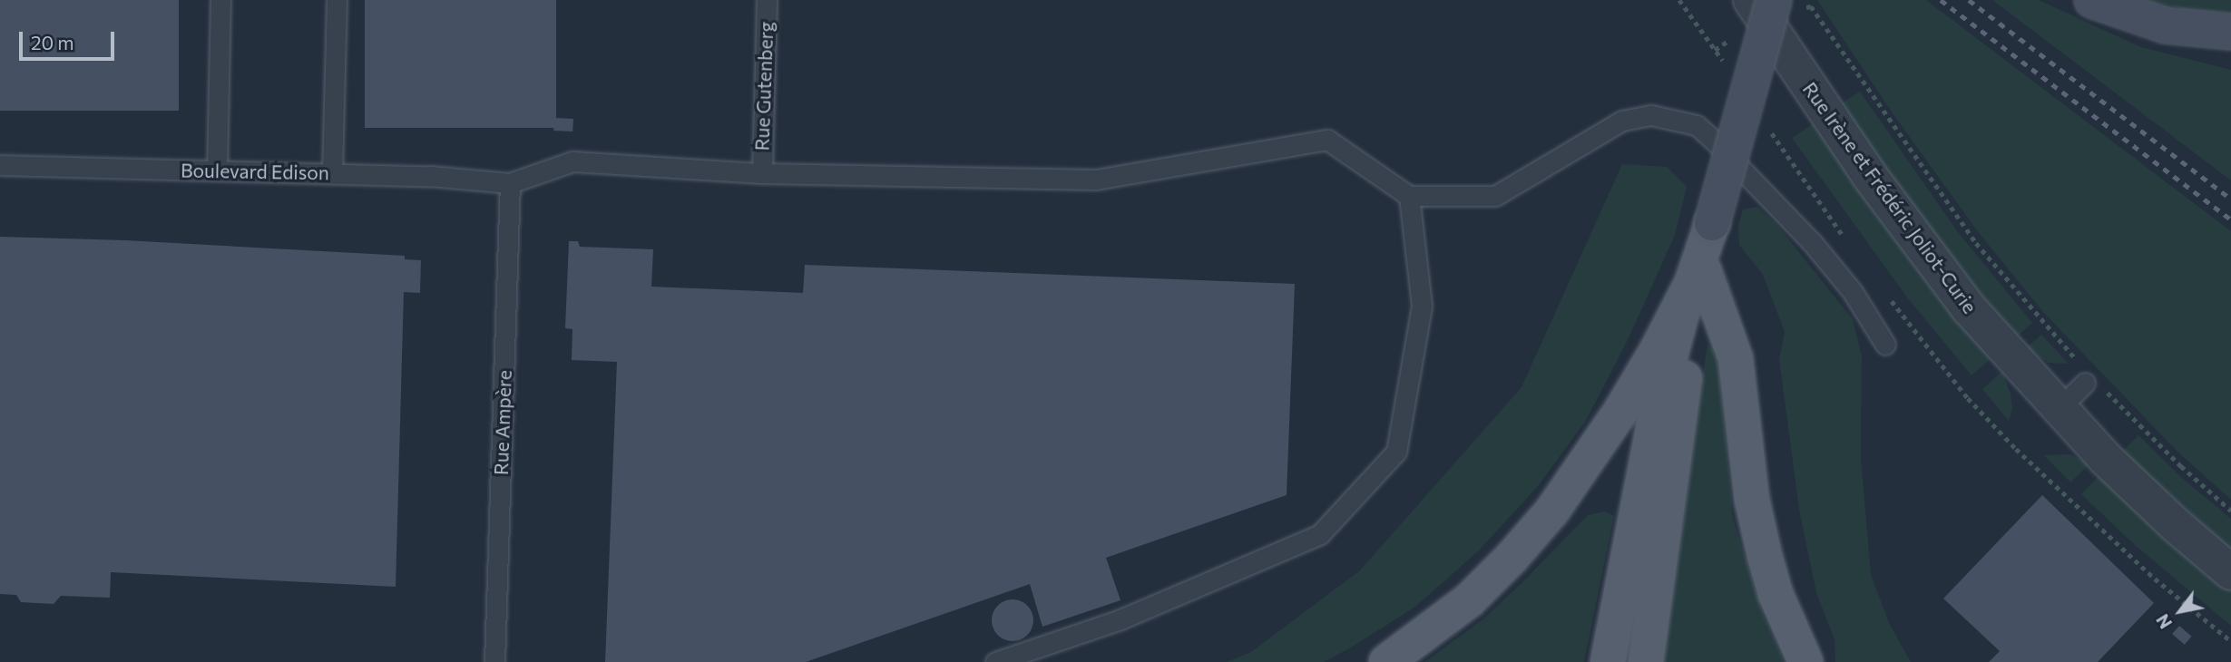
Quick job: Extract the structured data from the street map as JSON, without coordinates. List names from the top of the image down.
{
  "streets": {
    "street": ["Rue Irène et Frédéric Joliot-Curie"],
    "lane": ["Rue Gutenberg", "Boulevard Edison", "Rue Ampère"]
  },
  "crossings": [
    ["Boulevard Edison", "Rue Ampère"]
  ],
  "scale_bar": "20 m",
  "north": "bottom left"
}
